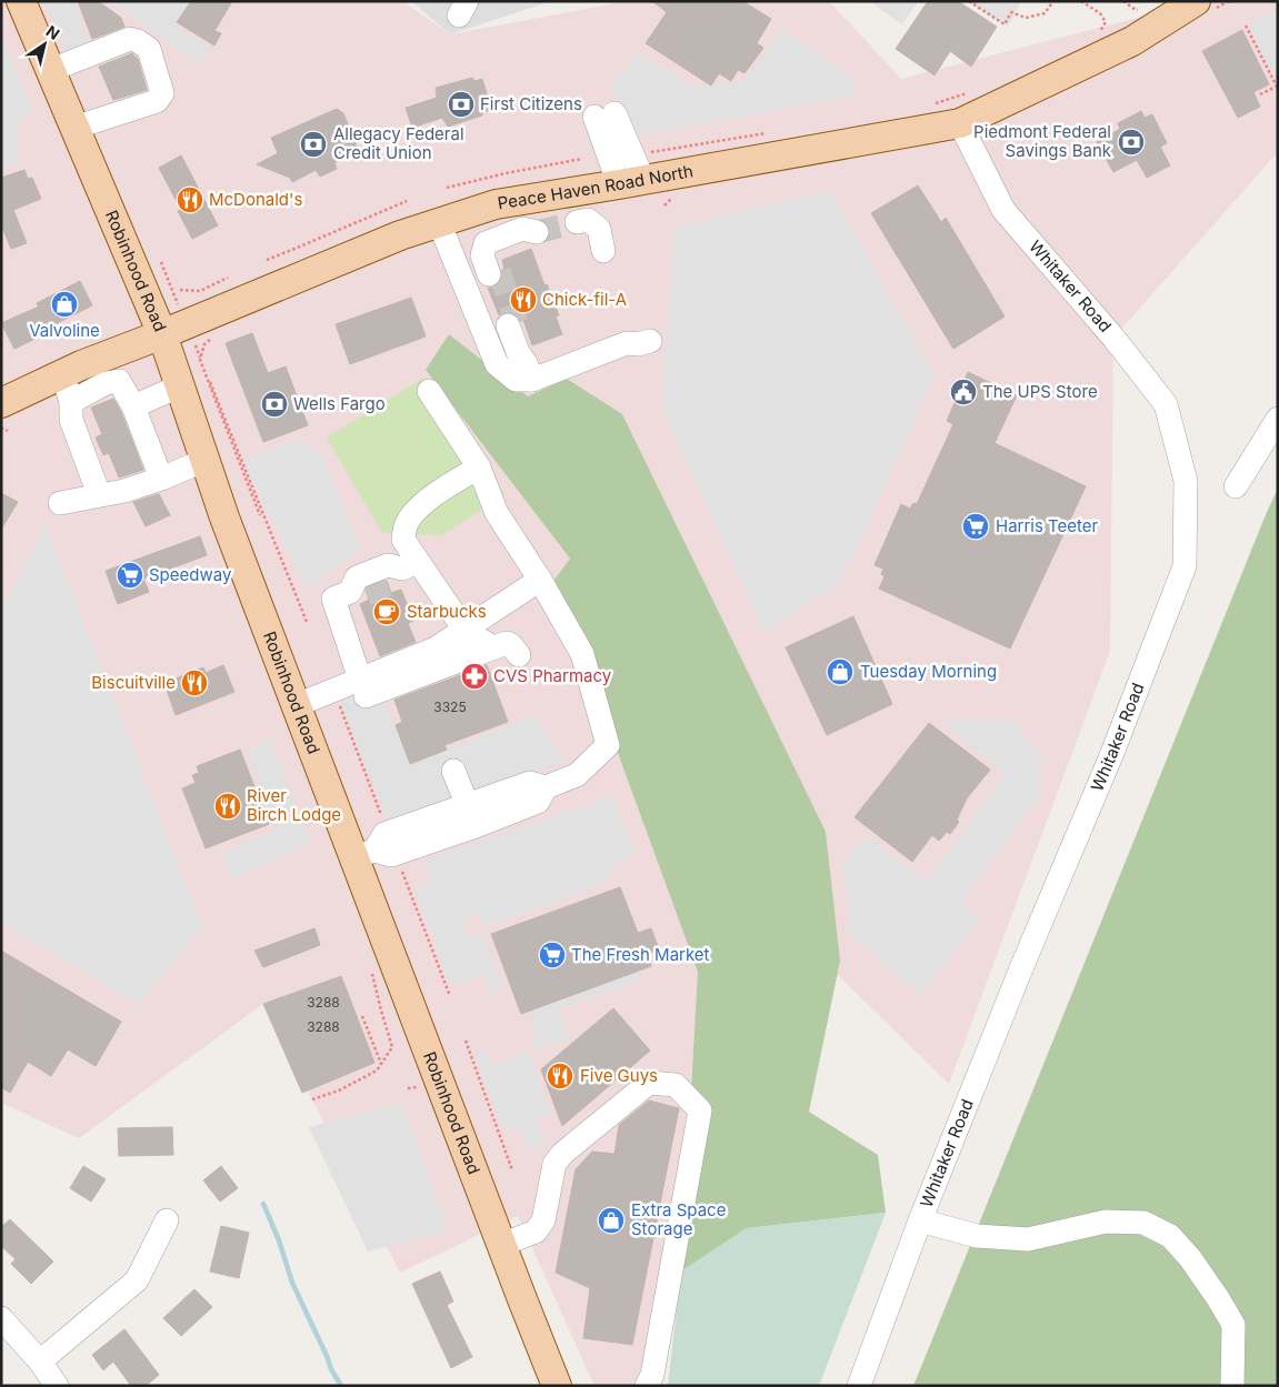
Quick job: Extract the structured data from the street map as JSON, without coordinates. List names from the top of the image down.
{
  "streets": {
    "main road": ["Peace Haven Road North", "Robinhood Road"],
    "street": ["Whitaker Road"]
  },
  "crossings": [
    ["Peace Haven Road North", "Robinhood Road"],
    ["Peace Haven Road North", "Whitaker Road"]
  ],
  "places": {
    "bank": [
      "First Citizens",
      "Piedmont Federal Savings Bank",
      "Allegacy Federal Credit Union",
      "Wells Fargo"
    ],
    "restaurant": [
      "McDonald's",
      "Chick-fil-A",
      "Biscuitville",
      "River Birch Lodge",
      "Five Guys"
    ],
    "shop": ["Valvoline", "Tuesday Morning", "Extra Space Storage"],
    "public building": ["The UPS Store"],
    "supermarket": ["Harris Teeter", "Speedway", "The Fresh Market"],
    "cafe": ["Starbucks"],
    "pharmacy": ["CVS Pharmacy"]
  },
  "house_numbers": ["3325", "3288", "3288"],
  "north": "top right"
}
